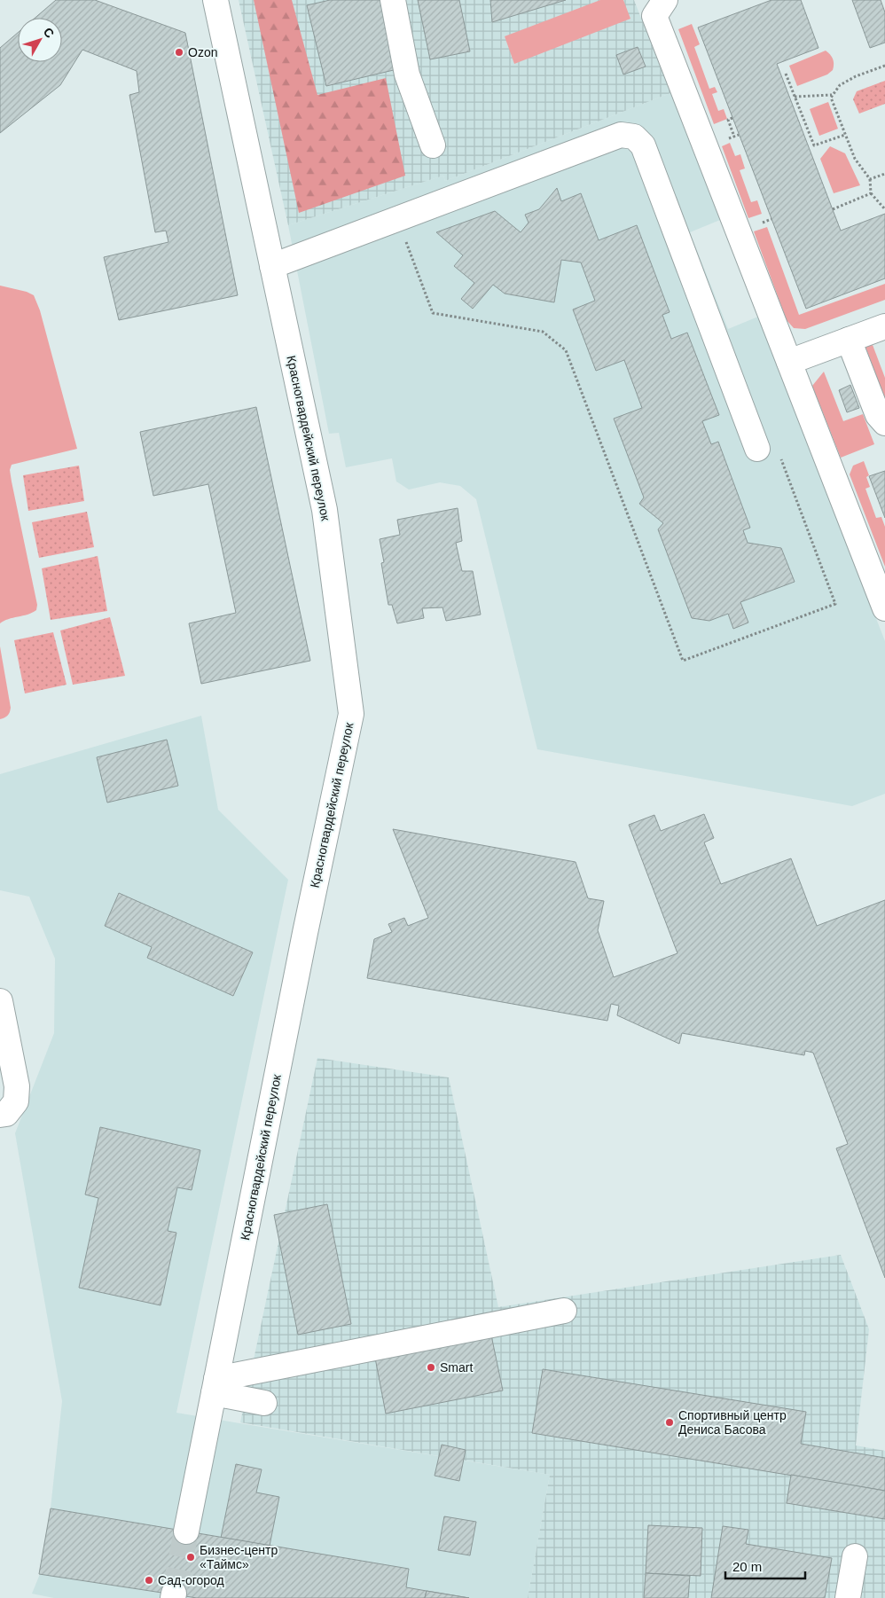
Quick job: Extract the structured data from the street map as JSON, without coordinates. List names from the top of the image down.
{
  "streets": {
    "street": ["Красногвардейский переулок"]
  },
  "places": [
    "Ozon",
    "Smart",
    "Спортивный центр Дениса Басова",
    "Бизнес-центр «Таймс»",
    "Сад-огород"
  ],
  "scale_bar": "20 m",
  "north": "top right"
}
